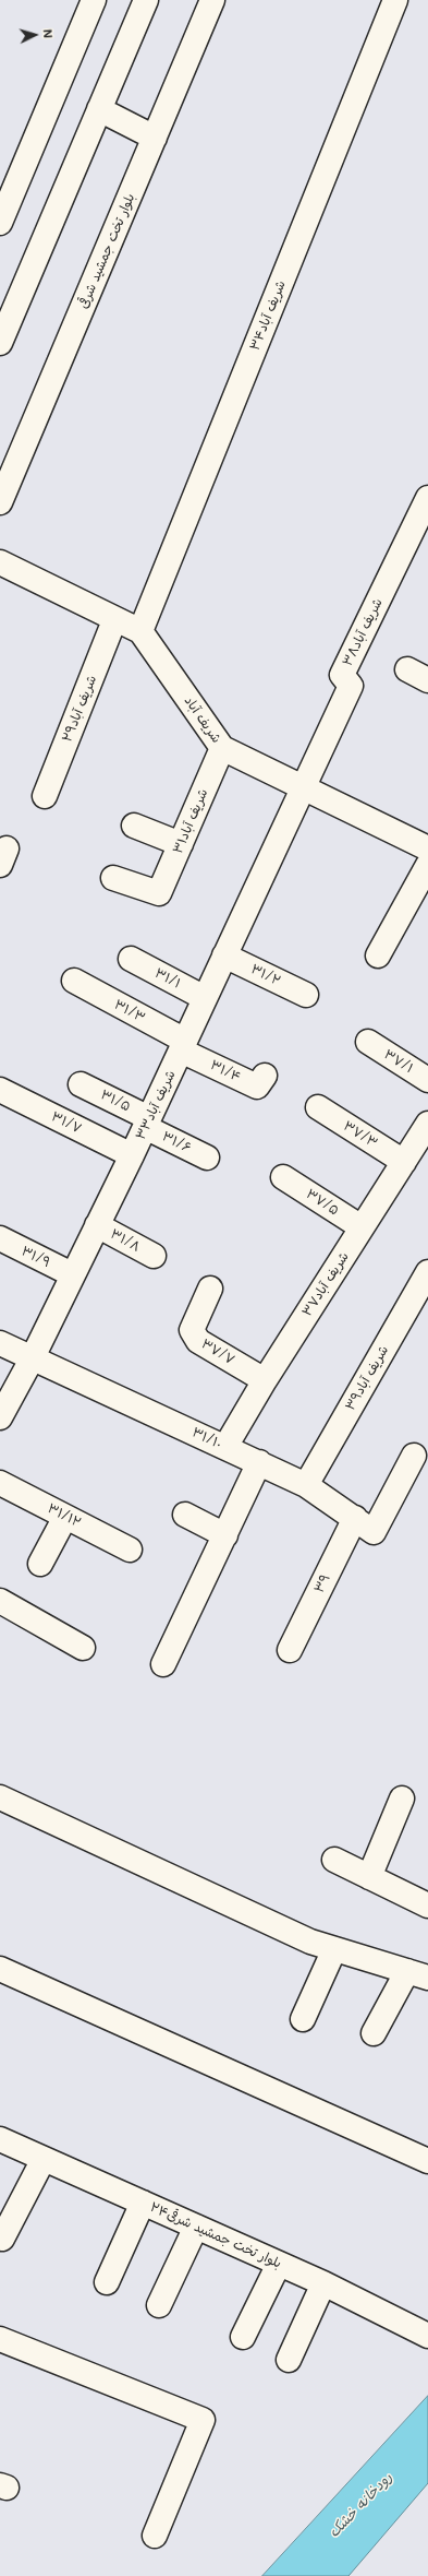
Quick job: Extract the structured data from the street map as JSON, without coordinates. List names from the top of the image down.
{
  "streets": {
    "street": [
      "بلوار تخت جمشید شرقی",
      "شریف آباد۳۴",
      "شریف آباد۳۸",
      "شریف آباد۲۹",
      "شریف آباد",
      "شریف آباد۳۱",
      "۳۱/۲",
      "۳۱/۱",
      "۳۱/۳",
      "۳۷/۱",
      "۳۱/۴",
      "۳۱/۵",
      "شریف آباد۳۳",
      "۳۱/۷",
      "۳۷/۳",
      "۳۱/۶",
      "۳۷/۵",
      "۳۱/۸",
      "۳۱/۹",
      "شریف آباد۳۷",
      "۳۷/۷",
      "شریف آباد۳۹",
      "۳۱/۱۰",
      "۳۱/۱۲",
      "۳۹",
      "بلوار تخت جمشید شرقی۲۴"
    ]
  },
  "crossings": [
    ["شریف آباد۳۴", "شریف آباد"],
    ["شریف آباد۳۸", "شریف آباد"],
    ["شریف آباد۳۸", "شریف آباد۳۳"],
    ["شریف آباد", "شریف آباد۳۱"],
    ["شریف آباد", "شریف آباد۳۳"],
    ["۳۱/۲", "شریف آباد۳۳"],
    ["۳۱/۱", "شریف آباد۳۳"],
    ["۳۱/۳", "۳۱/۴"],
    ["۳۱/۳", "شریف آباد۳۳"],
    ["۳۱/۴", "شریف آباد۳۳"],
    ["۳۱/۵", "شریف آباد۳۳"],
    ["۳۱/۵", "۳۱/۶"],
    ["شریف آباد۳۳", "۳۱/۷"],
    ["شریف آباد۳۳", "۳۱/۶"],
    ["شریف آباد۳۳", "۳۱/۸"],
    ["شریف آباد۳۳", "۳۱/۹"],
    ["شریف آباد۳۳", "۳۱/۱۰"],
    ["۳۷/۳", "شریف آباد۳۷"],
    ["۳۷/۵", "شریف آباد۳۷"],
    ["شریف آباد۳۷", "۳۷/۷"],
    ["شریف آباد۳۷", "۳۱/۱۰"],
    ["شریف آباد۳۹", "۳۱/۱۰"],
    ["۳۱/۱۰", "۳۹"]
  ],
  "water": ["رودخانه خشک"],
  "north": "right"
}
